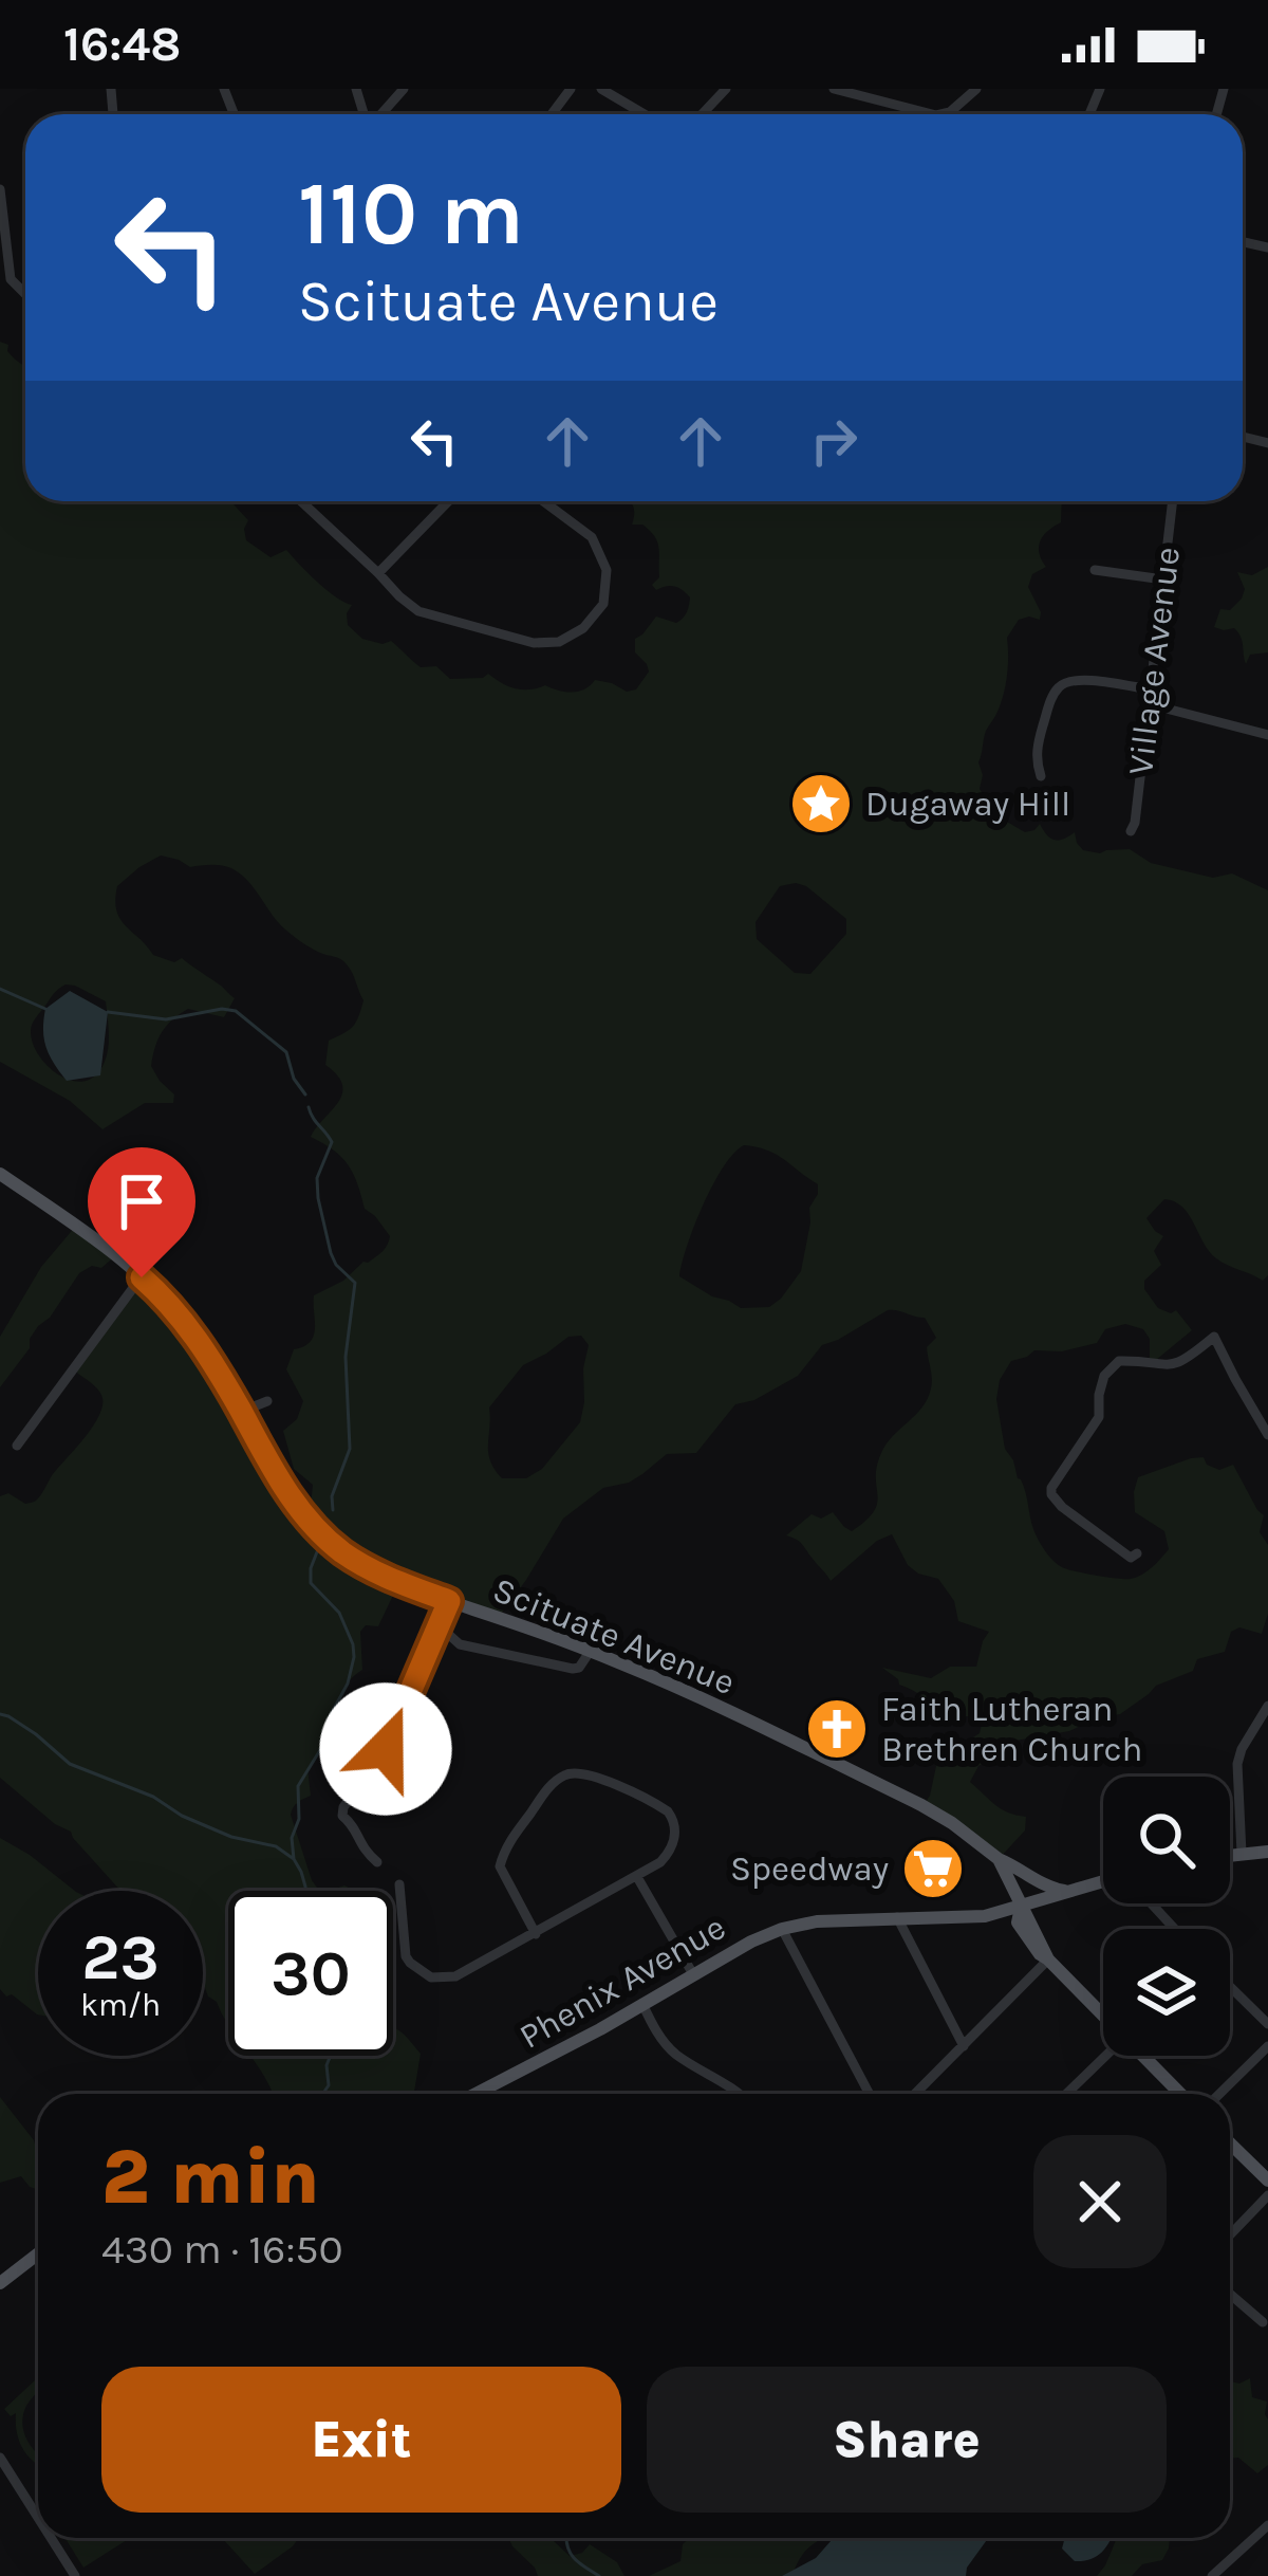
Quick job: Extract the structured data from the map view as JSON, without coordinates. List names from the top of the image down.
{
  "streets": {
    "main road": ["Scituate Avenue", "Phenix Avenue"],
    "street": ["Village Avenue"]
  },
  "crossings": [
    ["Scituate Avenue", "Phenix Avenue"]
  ],
  "places": {
    "place": ["Dugaway Hill"],
    "church": ["Faith Lutheran Brethren Church"],
    "supermarket": ["Speedway"]
  },
  "page": {
    "status": "16:48",
    "turn": ["110 m", "Scituate Avenue"],
    "speed": "23 km/h",
    "limit": "30",
    "heading": ["2 min", "430 m · 16:50"],
    "buttons": ["Exit", "Share"]
  }
}
